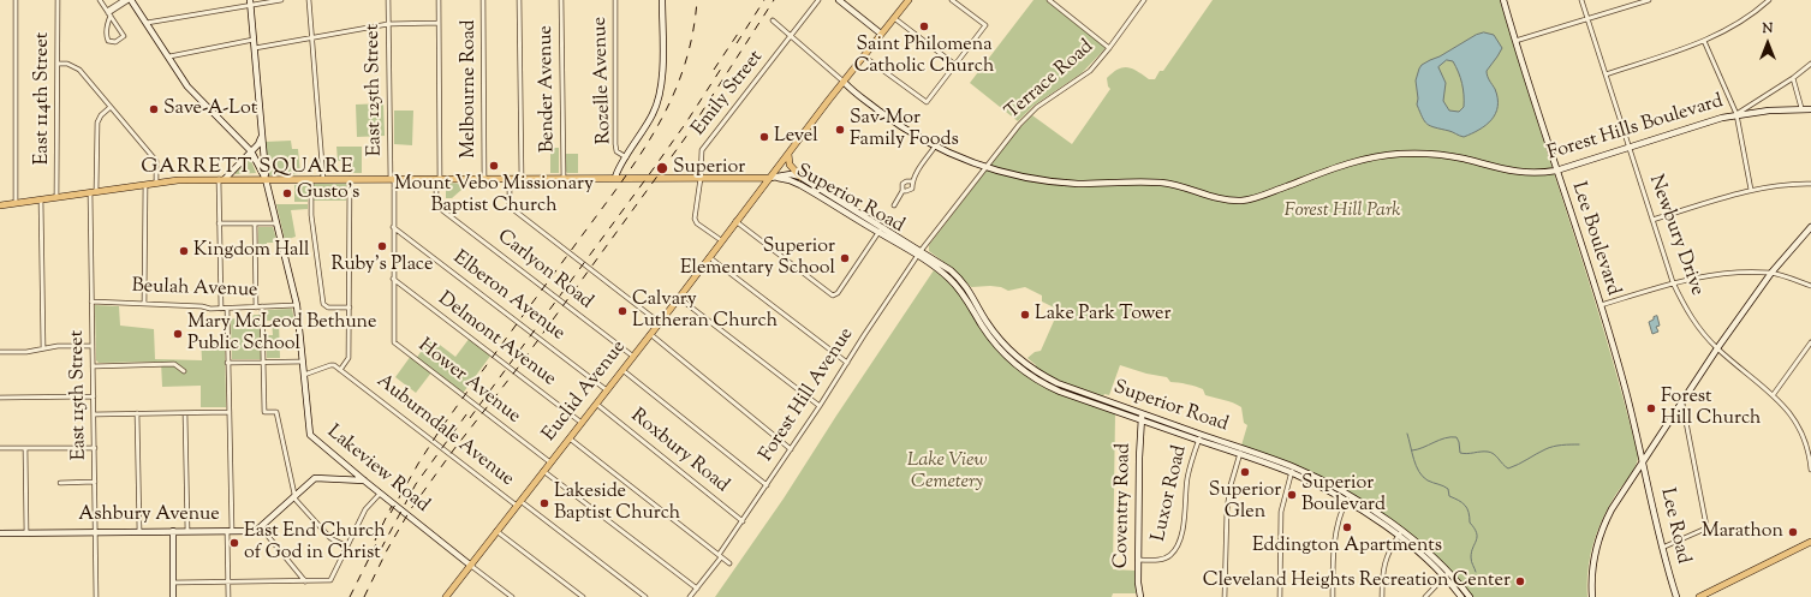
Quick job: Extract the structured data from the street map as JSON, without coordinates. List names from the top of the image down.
{
  "streets": {
    "main road": ["Euclid Avenue"],
    "street": [
      "Rozelle Avenue",
      "Terrace Road",
      "Melbourne Road",
      "Bender Avenue",
      "East 125th Street",
      "Emily Street",
      "East 114th Street",
      "Forest Hills Boulevard",
      "Superior Road",
      "Newbury Drive",
      "Lee Boulevard",
      "Carlyon Road",
      "Beulah Avenue",
      "Elberon Avenue",
      "Delmont Avenue",
      "Hower Avenue",
      "East 115th Street",
      "Forest Hill Avenue",
      "Auburndale Avenue",
      "Roxbury Road",
      "Lakeview Road",
      "Luxor Road",
      "Coventry Road",
      "Ashbury Avenue",
      "Lee Road"
    ]
  },
  "crossings": [
    ["Terrace Road", "Forest Hills Boulevard"],
    ["Terrace Road", "Superior Road"],
    ["Terrace Road", "Forest Hill Avenue"],
    ["East 125th Street", "Elberon Avenue"],
    ["East 125th Street", "Delmont Avenue"],
    ["East 125th Street", "Hower Avenue"],
    ["Emily Street", "Euclid Avenue"],
    ["Forest Hills Boulevard", "Newbury Drive"],
    ["Forest Hills Boulevard", "Lee Boulevard"],
    ["Forest Hills Boulevard", "Euclid Avenue"],
    ["Superior Road", "Euclid Avenue"],
    ["Superior Road", "Forest Hill Avenue"],
    ["Superior Road", "Luxor Road"],
    ["Superior Road", "Coventry Road"],
    ["Lee Boulevard", "Lee Road"],
    ["Carlyon Road", "Euclid Avenue"],
    ["Beulah Avenue", "East 115th Street"],
    ["Beulah Avenue", "Lakeview Road"],
    ["Elberon Avenue", "Euclid Avenue"],
    ["Delmont Avenue", "Euclid Avenue"],
    ["Hower Avenue", "Euclid Avenue"],
    ["Euclid Avenue", "Auburndale Avenue"],
    ["Euclid Avenue", "Roxbury Road"],
    ["Euclid Avenue", "Lakeview Road"],
    ["East 115th Street", "Ashbury Avenue"],
    ["Forest Hill Avenue", "Roxbury Road"],
    ["Luxor Road", "Coventry Road"]
  ],
  "districts": ["GARRETT SQUARE"],
  "parks": ["Forest Hill Park", "Lake View Cemetery"],
  "places": [
    "Saint Philomena Catholic Church",
    "Save-A-Lot",
    "Sav-Mor Family Foods",
    "Level",
    "Mount Vebo Missionary Baptist Church",
    "Superior",
    "Gusto's",
    "Ruby's Place",
    "Kingdom Hall",
    "Superior Elementary School",
    "Calvary Lutheran Church",
    "Lake Park Tower",
    "Mary McLeod Bethune Public School",
    "Forest Hill Church",
    "Superior Glen",
    "Superior Boulevard",
    "Lakeside Baptist Church",
    "Eddington Apartments",
    "Marathon",
    "East End Church of God in Christ",
    "Cleveland Heights Recreation Center"
  ],
  "north": "top"
}
